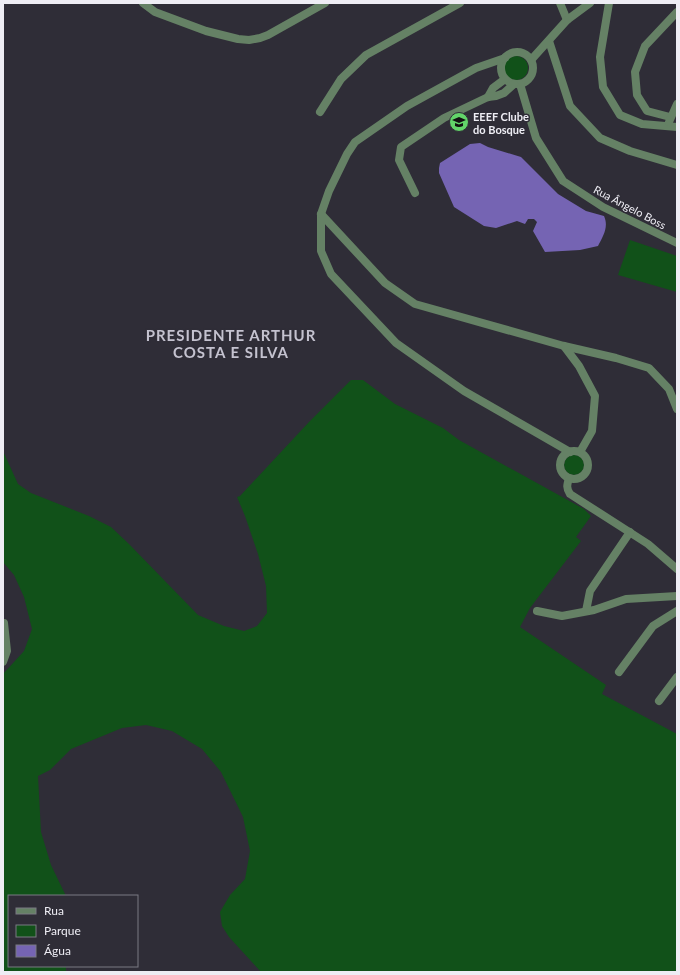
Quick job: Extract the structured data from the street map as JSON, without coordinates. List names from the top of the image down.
{
  "streets": {
    "street": ["Rua Ângelo Boss"]
  },
  "districts": ["PRESIDENTE ARTHUR COSTA E SILVA"],
  "places": {
    "school or university": ["EEEF Clube do Bosque"]
  },
  "legend": ["Rua", "Parque", "Água"]
}
